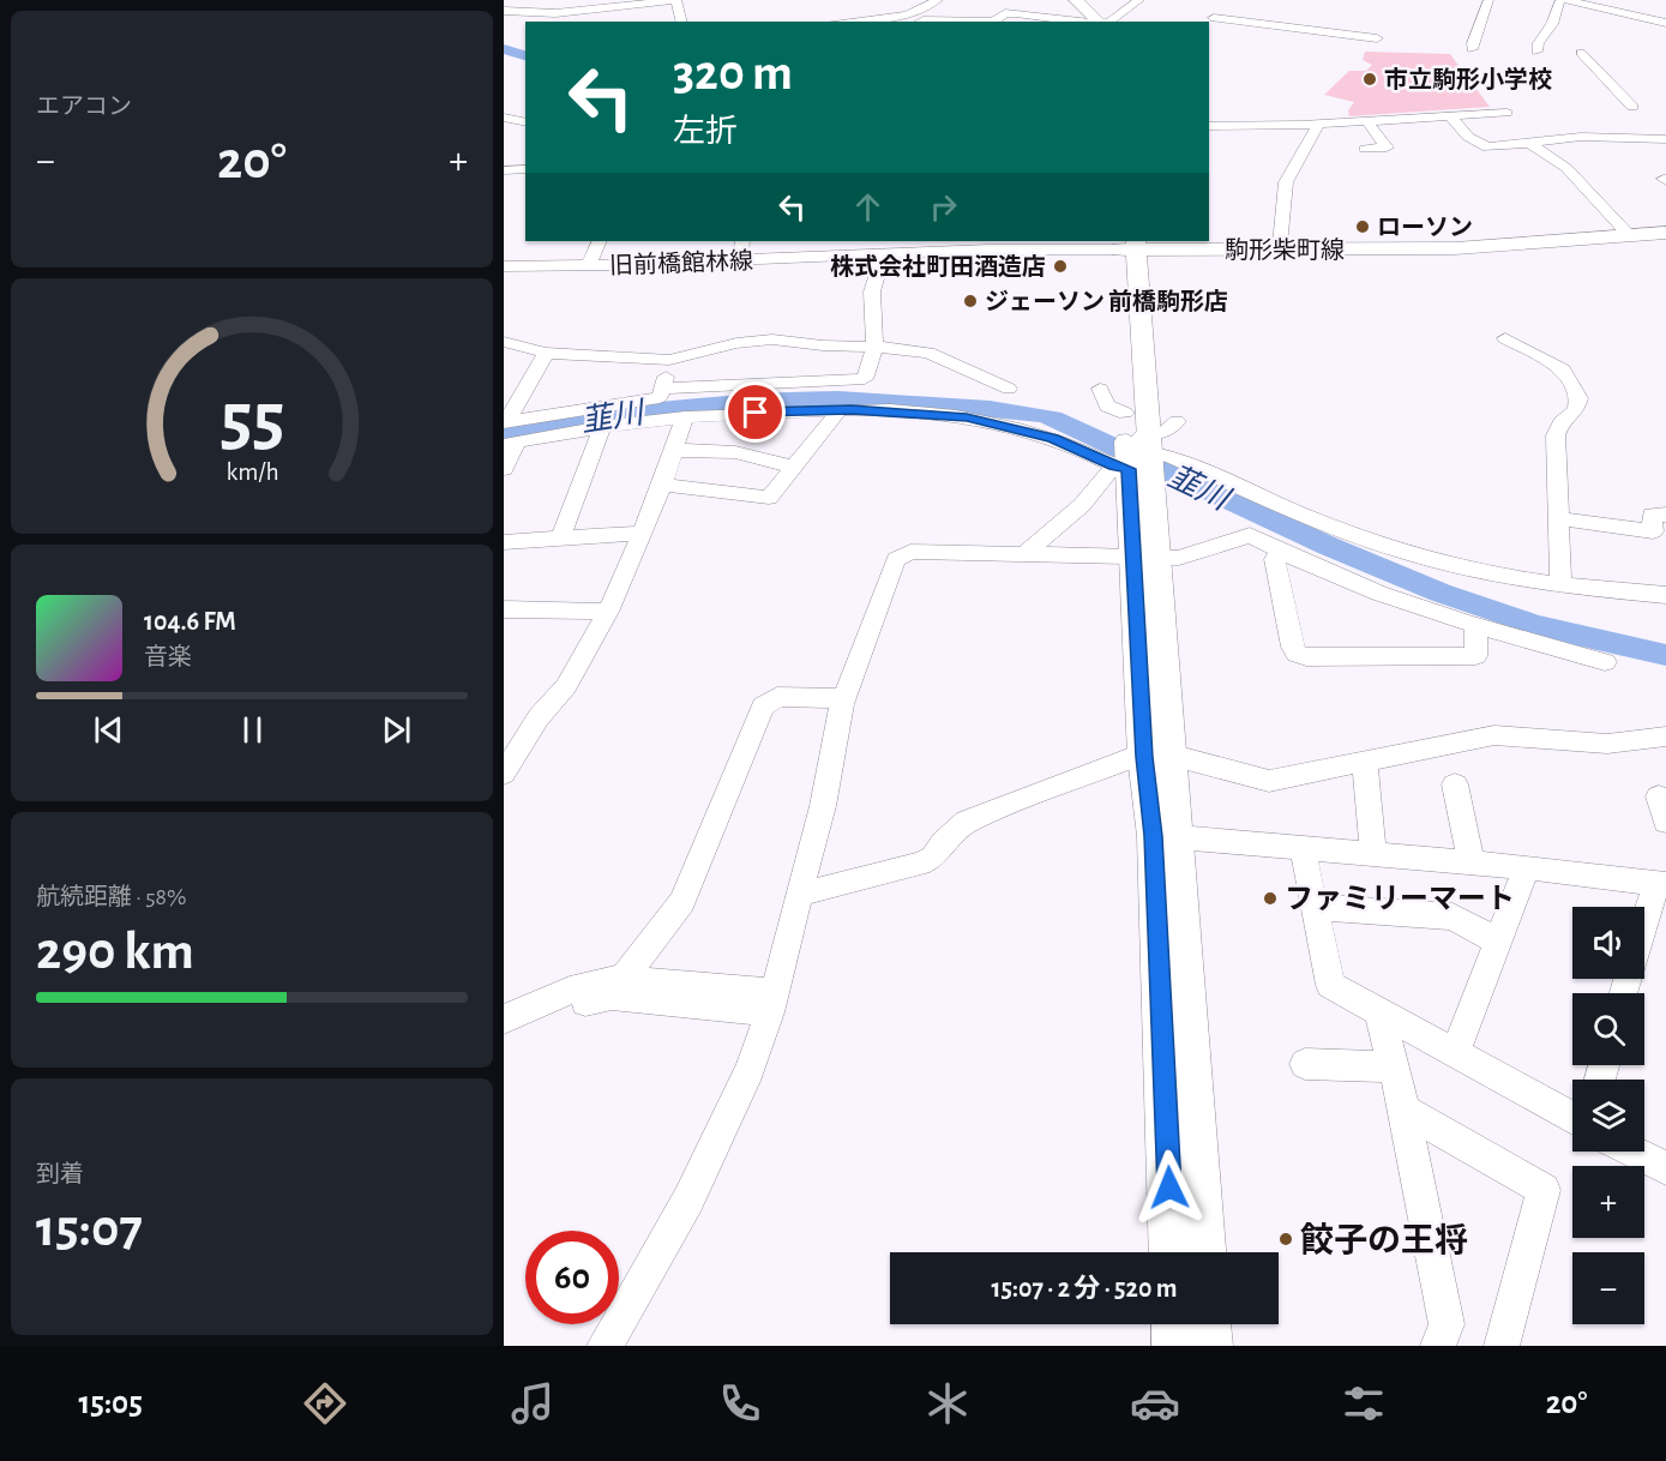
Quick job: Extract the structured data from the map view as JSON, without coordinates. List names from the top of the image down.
{
  "streets": {
    "main road": ["駒形柴町線"],
    "street": ["旧前橋館林線"]
  },
  "crossings": [
    ["駒形柴町線", "旧前橋館林線"]
  ],
  "water": ["韮川"],
  "places": [
    "市立駒形小学校",
    "ローソン",
    "株式会社町田酒造店",
    "ジェーソン 前橋駒形店",
    "ファミリーマート",
    "餃子の王将"
  ],
  "page": {
    "tile": [
      "エアコン",
      ["航続距離 · 58%", "290 km"],
      ["到着", "15:07"]
    ],
    "turn": ["320 m", "左折"],
    "heat": ["−", "20°", "+"],
    "song": ["104.6 FM", "音楽"],
    "map_buttons": ["+", "−"],
    "limit": "60",
    "trip": "15:07 · 2 分 · 520 m",
    "tabs": ["15:05", "20°"],
    "gauge": ["55", "km/h"]
  }
}
